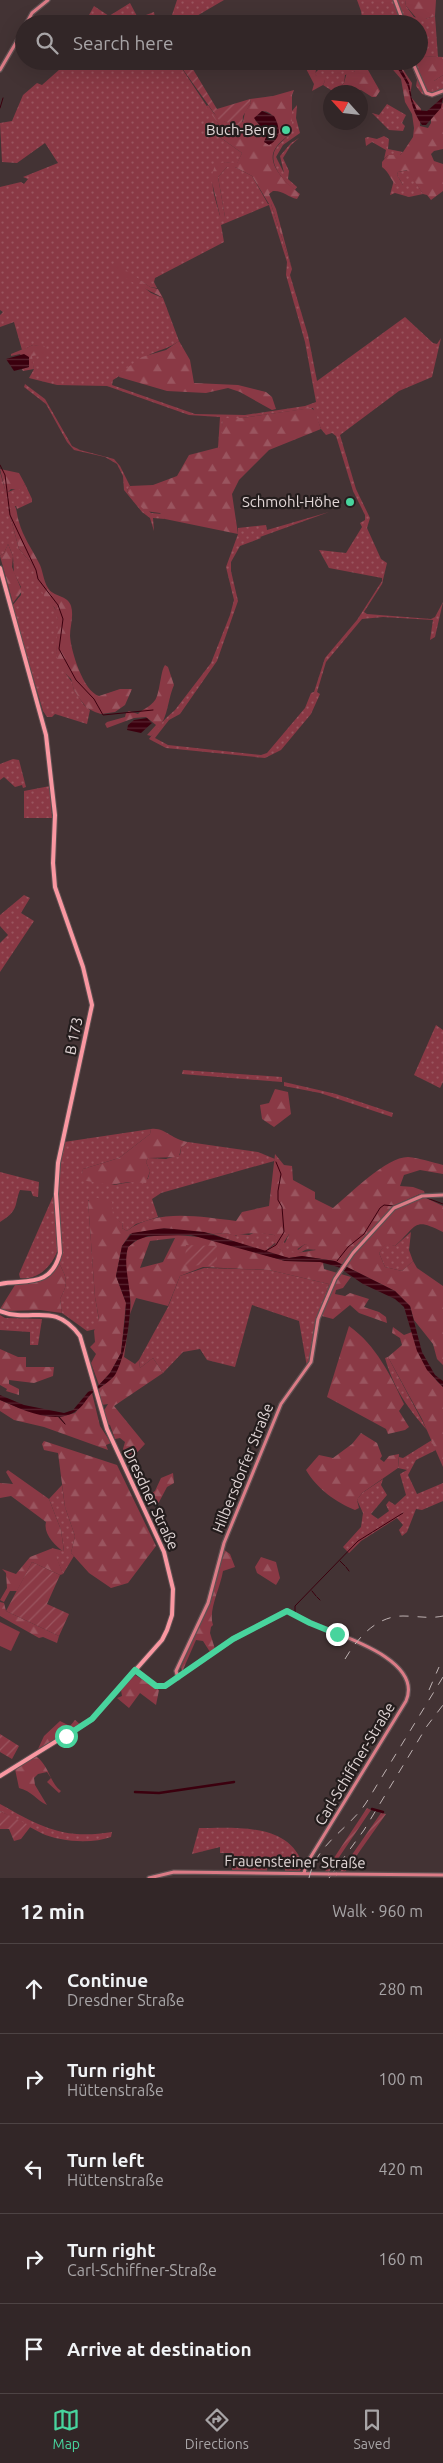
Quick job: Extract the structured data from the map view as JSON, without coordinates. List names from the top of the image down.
{
  "streets": {
    "main road": [
      "B 173",
      "Hilbersdorfer Straße",
      "Dresdner Straße",
      "Carl-Schiffner-Straße",
      "Frauensteiner Straße"
    ]
  },
  "crossings": [
    ["Hilbersdorfer Straße", "Carl-Schiffner-Straße"],
    ["Carl-Schiffner-Straße", "Frauensteiner Straße"]
  ],
  "places": ["Buch-Berg", "Schmohl-Höhe"],
  "north": "top left",
  "page": {
    "search": "Search here",
    "heading": ["12 min", "Walk · 960 m"],
    "list": [
      ["Continue", "Dresdner Straße", "280 m"],
      ["Turn right", "Hüttenstraße", "100 m"],
      ["Turn left", "Hüttenstraße", "420 m"],
      ["Turn right", "Carl-Schiffner-Straße", "160 m"],
      "Arrive at destination"
    ],
    "nav": ["Map", "Directions", "Saved"]
  }
}
